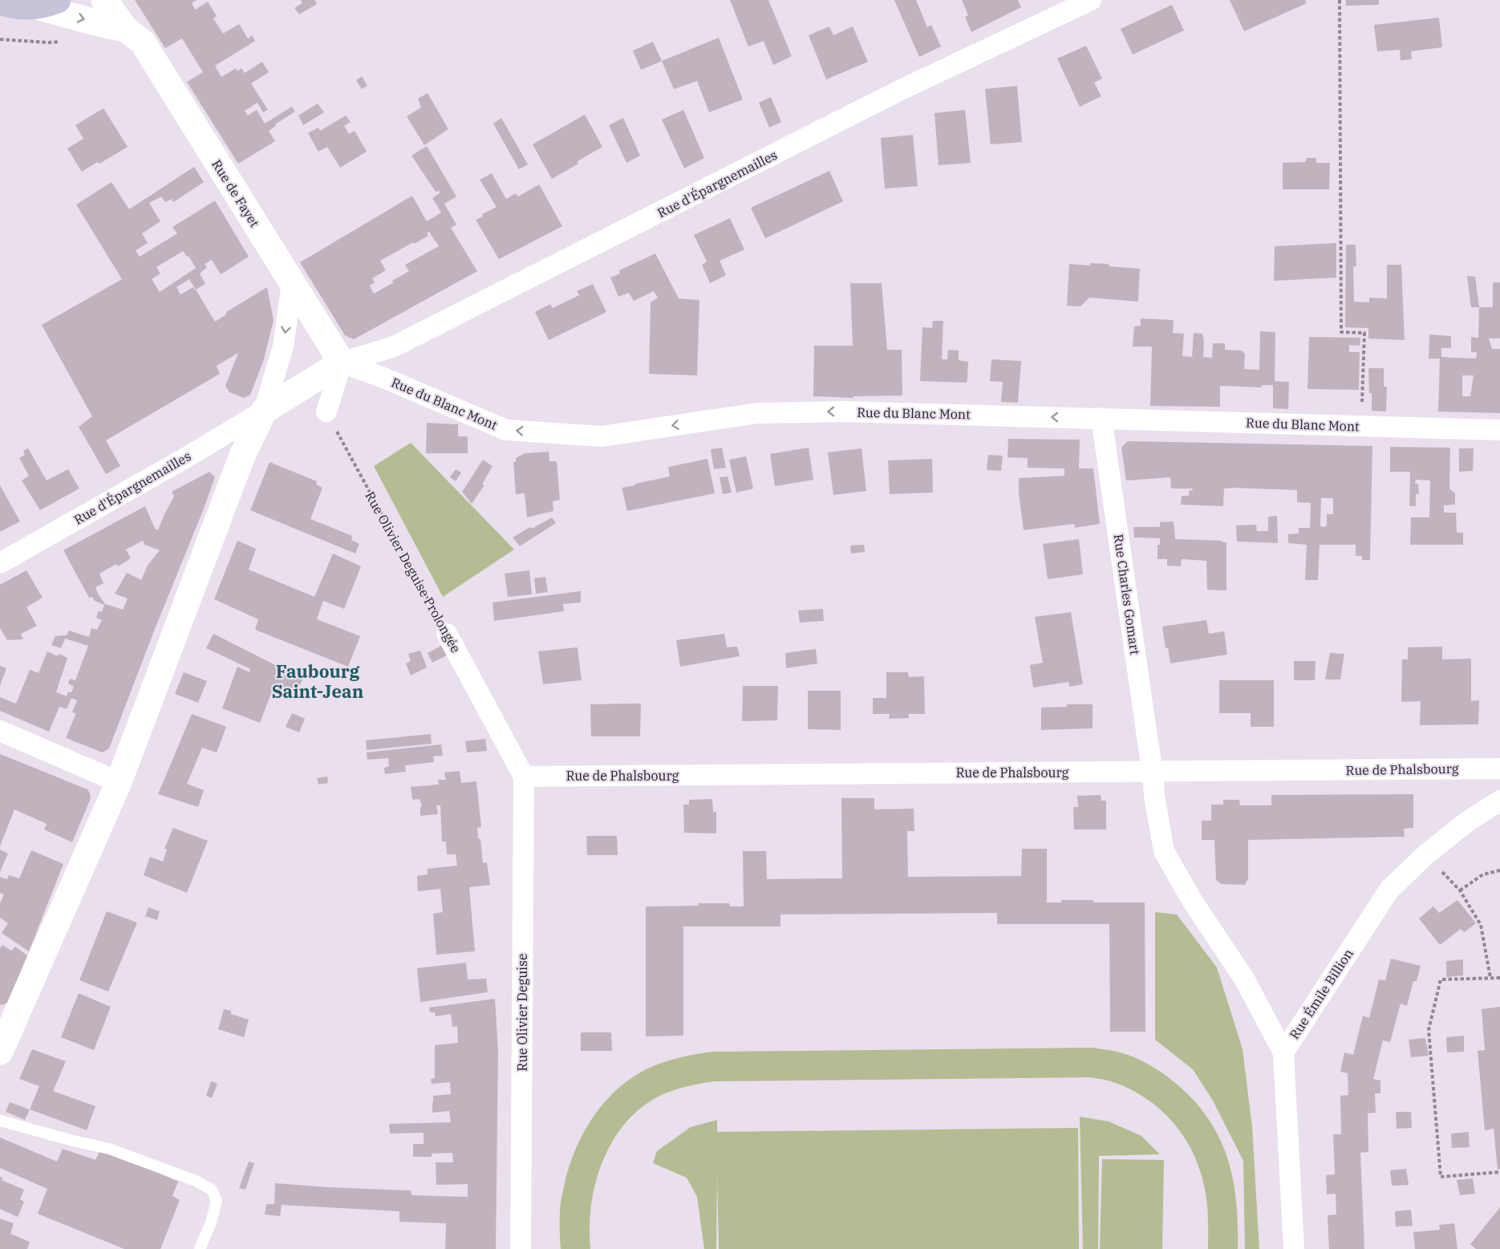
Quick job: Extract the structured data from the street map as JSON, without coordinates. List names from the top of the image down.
{
  "streets": {
    "main road": ["Rue de Fayet"],
    "street": [
      "Rue d'Épargnemailles",
      "Rue du Blanc Mont",
      "Rue Olivier Deguise Prolongée",
      "Rue Charles Gomart",
      "Rue de Phalsbourg",
      "Rue Émile Billion",
      "Rue Olivier Deguise"
    ]
  },
  "crossings": [
    ["Rue d'Épargnemailles", "Rue de Fayet"],
    ["Rue d'Épargnemailles", "Rue du Blanc Mont"],
    ["Rue de Fayet", "Rue du Blanc Mont"],
    ["Rue du Blanc Mont", "Rue Charles Gomart"],
    ["Rue Olivier Deguise Prolongée", "Rue de Phalsbourg"],
    ["Rue Olivier Deguise Prolongée", "Rue Olivier Deguise"],
    ["Rue Charles Gomart", "Rue de Phalsbourg"],
    ["Rue Charles Gomart", "Rue Émile Billion"],
    ["Rue de Phalsbourg", "Rue Olivier Deguise"]
  ],
  "one_way": ["Rue du Blanc Mont"],
  "districts": ["Faubourg Saint-Jean"]
}
